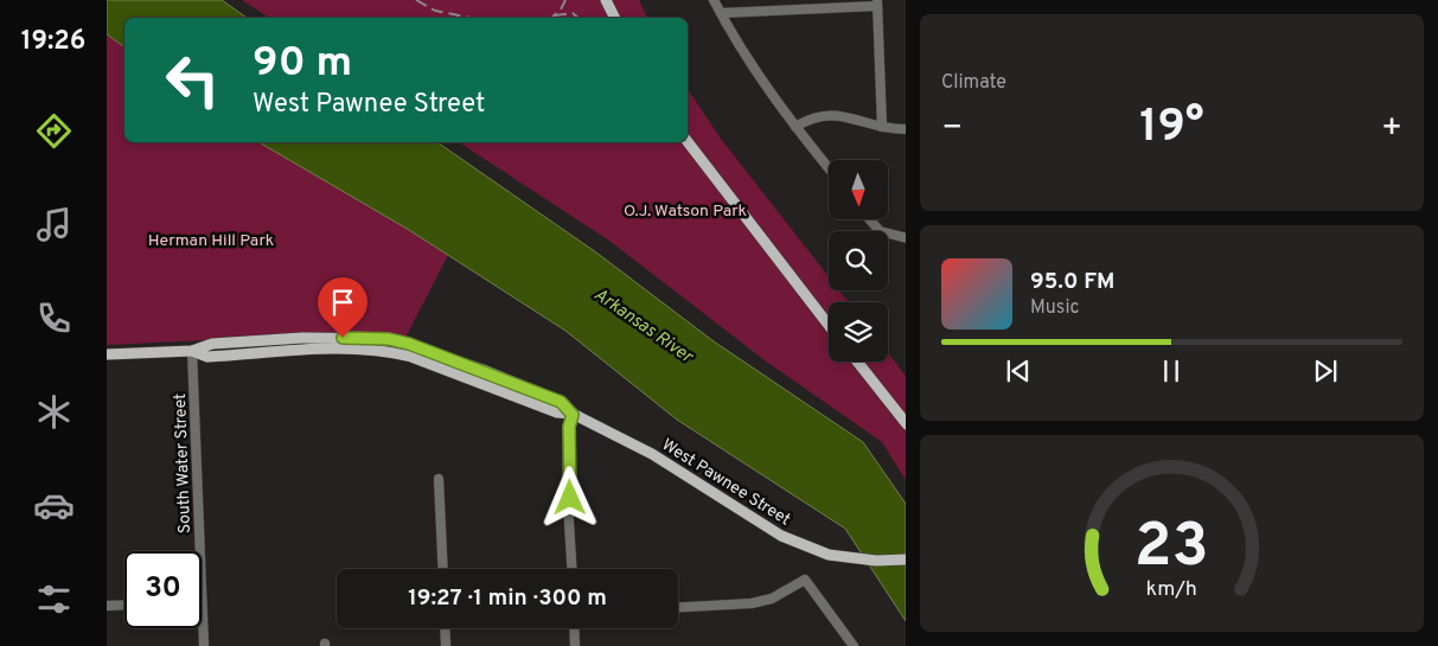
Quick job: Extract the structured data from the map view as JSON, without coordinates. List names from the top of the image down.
{
  "streets": {
    "main road": ["West Pawnee Street"],
    "street": ["South Water Street"]
  },
  "crossings": [
    ["South Water Street", "West Pawnee Street"]
  ],
  "water": ["Arkansas River"],
  "parks": ["O.J. Watson Park", "Herman Hill Park"],
  "north": "bottom",
  "page": {
    "tabs": "19:26",
    "tile": "Climate",
    "turn": ["90 m", "West Pawnee Street"],
    "heat": ["−", "19°", "+"],
    "song": ["95.0 FM", "Music"],
    "limit": "30",
    "trip": "19:27 · 1 min · 300 m",
    "gauge": ["23", "km/h"]
  }
}
